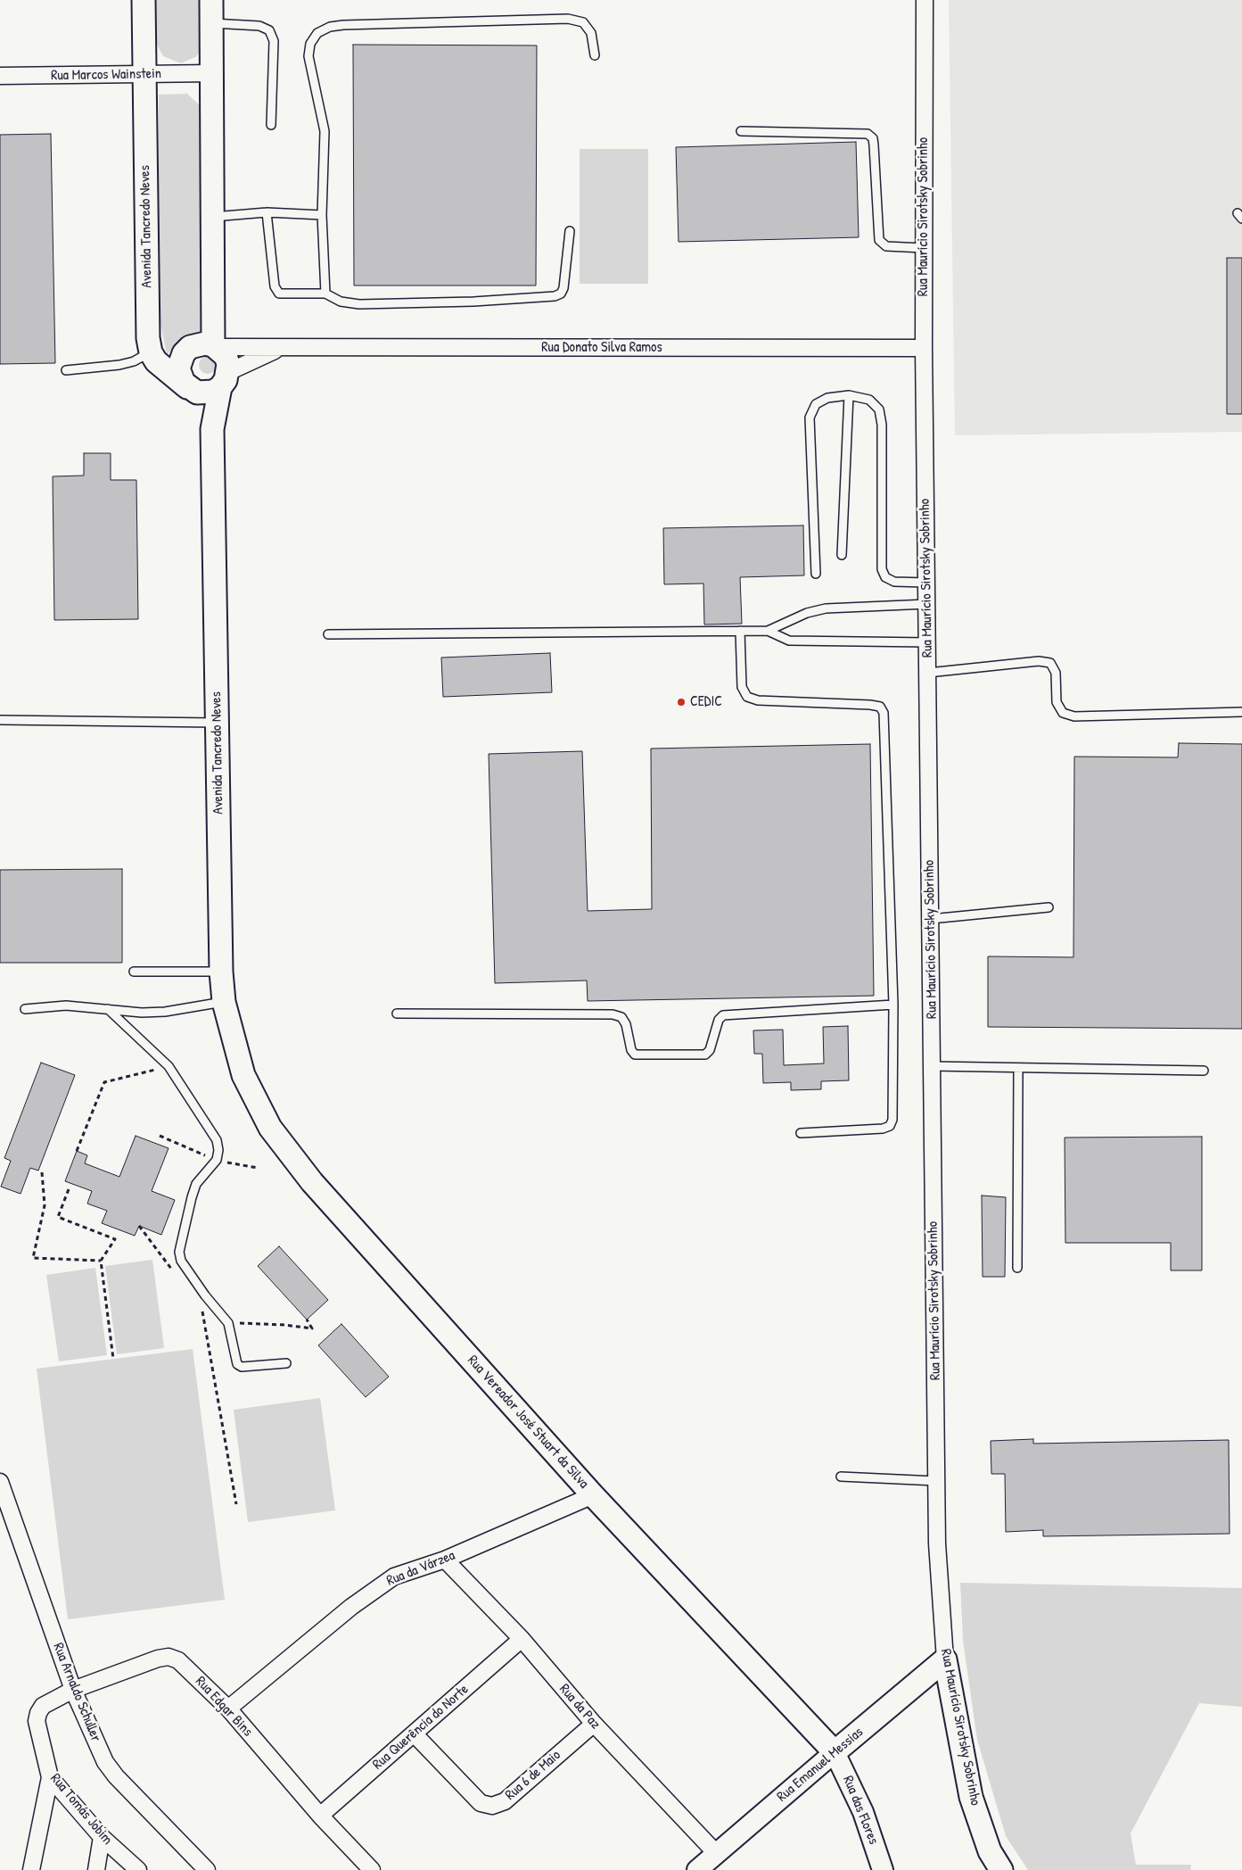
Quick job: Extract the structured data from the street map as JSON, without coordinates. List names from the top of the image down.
{
  "streets": {
    "main road": [
      "Rua Maurício Sirotsky Sobrinho",
      "Avenida Tancredo Neves",
      "Rua Vereador José Stuart da Silva",
      "Rua Emanuel Messias"
    ],
    "street": [
      "Rua Marcos Wainstein",
      "Rua Donato Silva Ramos",
      "Rua da Várzea",
      "Rua Arnaldo Schuller",
      "Rua Edgar Bins",
      "Rua da Paz",
      "Rua Querência do Norte",
      "Rua 6 de Maio",
      "Rua Tomás Jobim",
      "Rua das Flores"
    ]
  },
  "crossings": [
    ["Rua Marcos Wainstein", "Avenida Tancredo Neves"],
    ["Rua Maurício Sirotsky Sobrinho", "Rua Donato Silva Ramos"],
    ["Rua Maurício Sirotsky Sobrinho", "Rua Emanuel Messias"],
    ["Avenida Tancredo Neves", "Rua Donato Silva Ramos"],
    ["Avenida Tancredo Neves", "Rua Vereador José Stuart da Silva"],
    ["Rua Vereador José Stuart da Silva", "Rua da Várzea"],
    ["Rua Vereador José Stuart da Silva", "Rua Emanuel Messias"],
    ["Rua Vereador José Stuart da Silva", "Rua das Flores"],
    ["Rua da Várzea", "Rua Edgar Bins"],
    ["Rua da Várzea", "Rua da Paz"],
    ["Rua Arnaldo Schuller", "Rua Edgar Bins"],
    ["Rua Edgar Bins", "Rua Querência do Norte"],
    ["Rua Edgar Bins", "Rua Tomás Jobim"],
    ["Rua da Paz", "Rua Querência do Norte"],
    ["Rua da Paz", "Rua Emanuel Messias"],
    ["Rua da Paz", "Rua 6 de Maio"],
    ["Rua Querência do Norte", "Rua 6 de Maio"],
    ["Rua Emanuel Messias", "Rua das Flores"]
  ],
  "places": ["CEDIC"]
}
